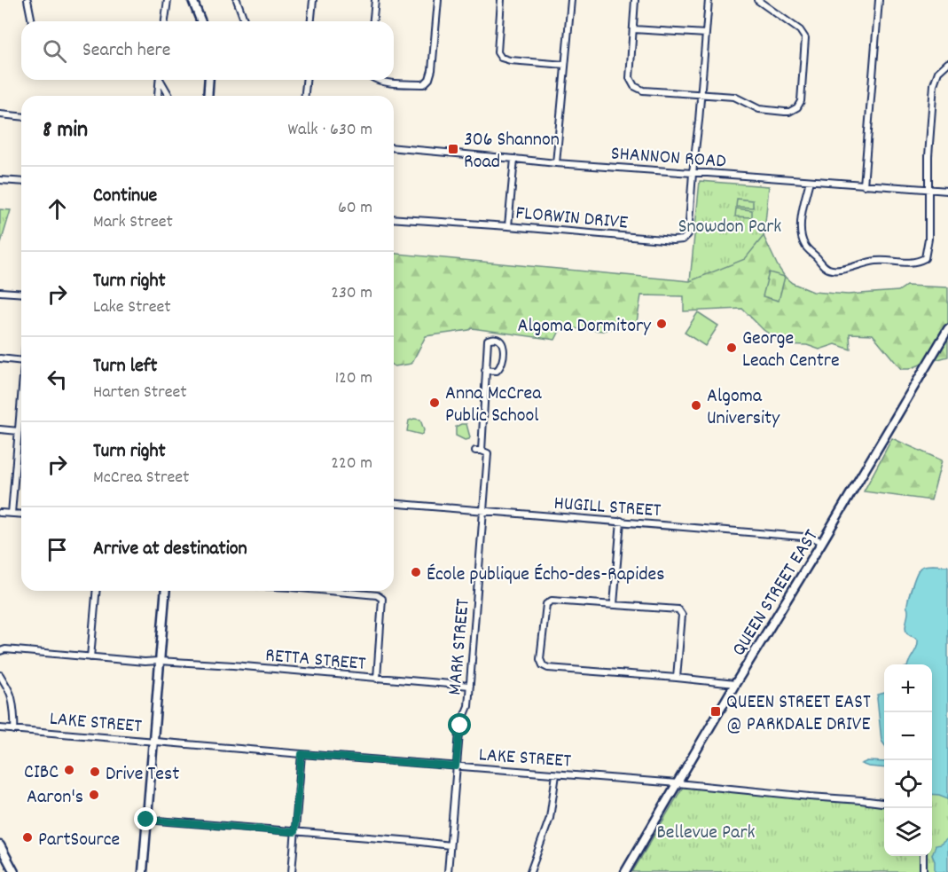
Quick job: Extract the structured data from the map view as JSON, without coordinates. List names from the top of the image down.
{
  "streets": {
    "main road": ["QUEEN STREET EAST"],
    "street": [
      "SHANNON ROAD",
      "FLORWIN DRIVE",
      "HUGILL STREET",
      "MARK STREET",
      "RETTA STREET",
      "LAKE STREET"
    ]
  },
  "crossings": [
    ["SHANNON ROAD", "FLORWIN DRIVE"],
    ["HUGILL STREET", "QUEEN STREET EAST"],
    ["HUGILL STREET", "MARK STREET"],
    ["QUEEN STREET EAST", "LAKE STREET"],
    ["MARK STREET", "RETTA STREET"],
    ["MARK STREET", "LAKE STREET"]
  ],
  "parks": ["Snowdon Park", "Bellevue Park"],
  "places": {
    "transit": ["306 Shannon Road", "QUEEN STREET EAST @ PARKDALE DRIVE"],
    "other": [
      "Algoma Dormitory",
      "George Leach Centre",
      "Anna McCrea Public School",
      "Algoma University",
      "École publique Écho-des-Rapides",
      "CIBC",
      "Drive Test",
      "Aaron's",
      "PartSource"
    ]
  },
  "page": {
    "search": "Search here",
    "heading": ["8 min", "Walk · 630 m"],
    "list": [
      ["Continue", "Mark Street", "60 m"],
      ["Turn right", "Lake Street", "230 m"],
      ["Turn left", "Harten Street", "120 m"],
      ["Turn right", "McCrea Street", "220 m"],
      "Arrive at destination"
    ],
    "map_buttons": ["+", "−"]
  }
}
